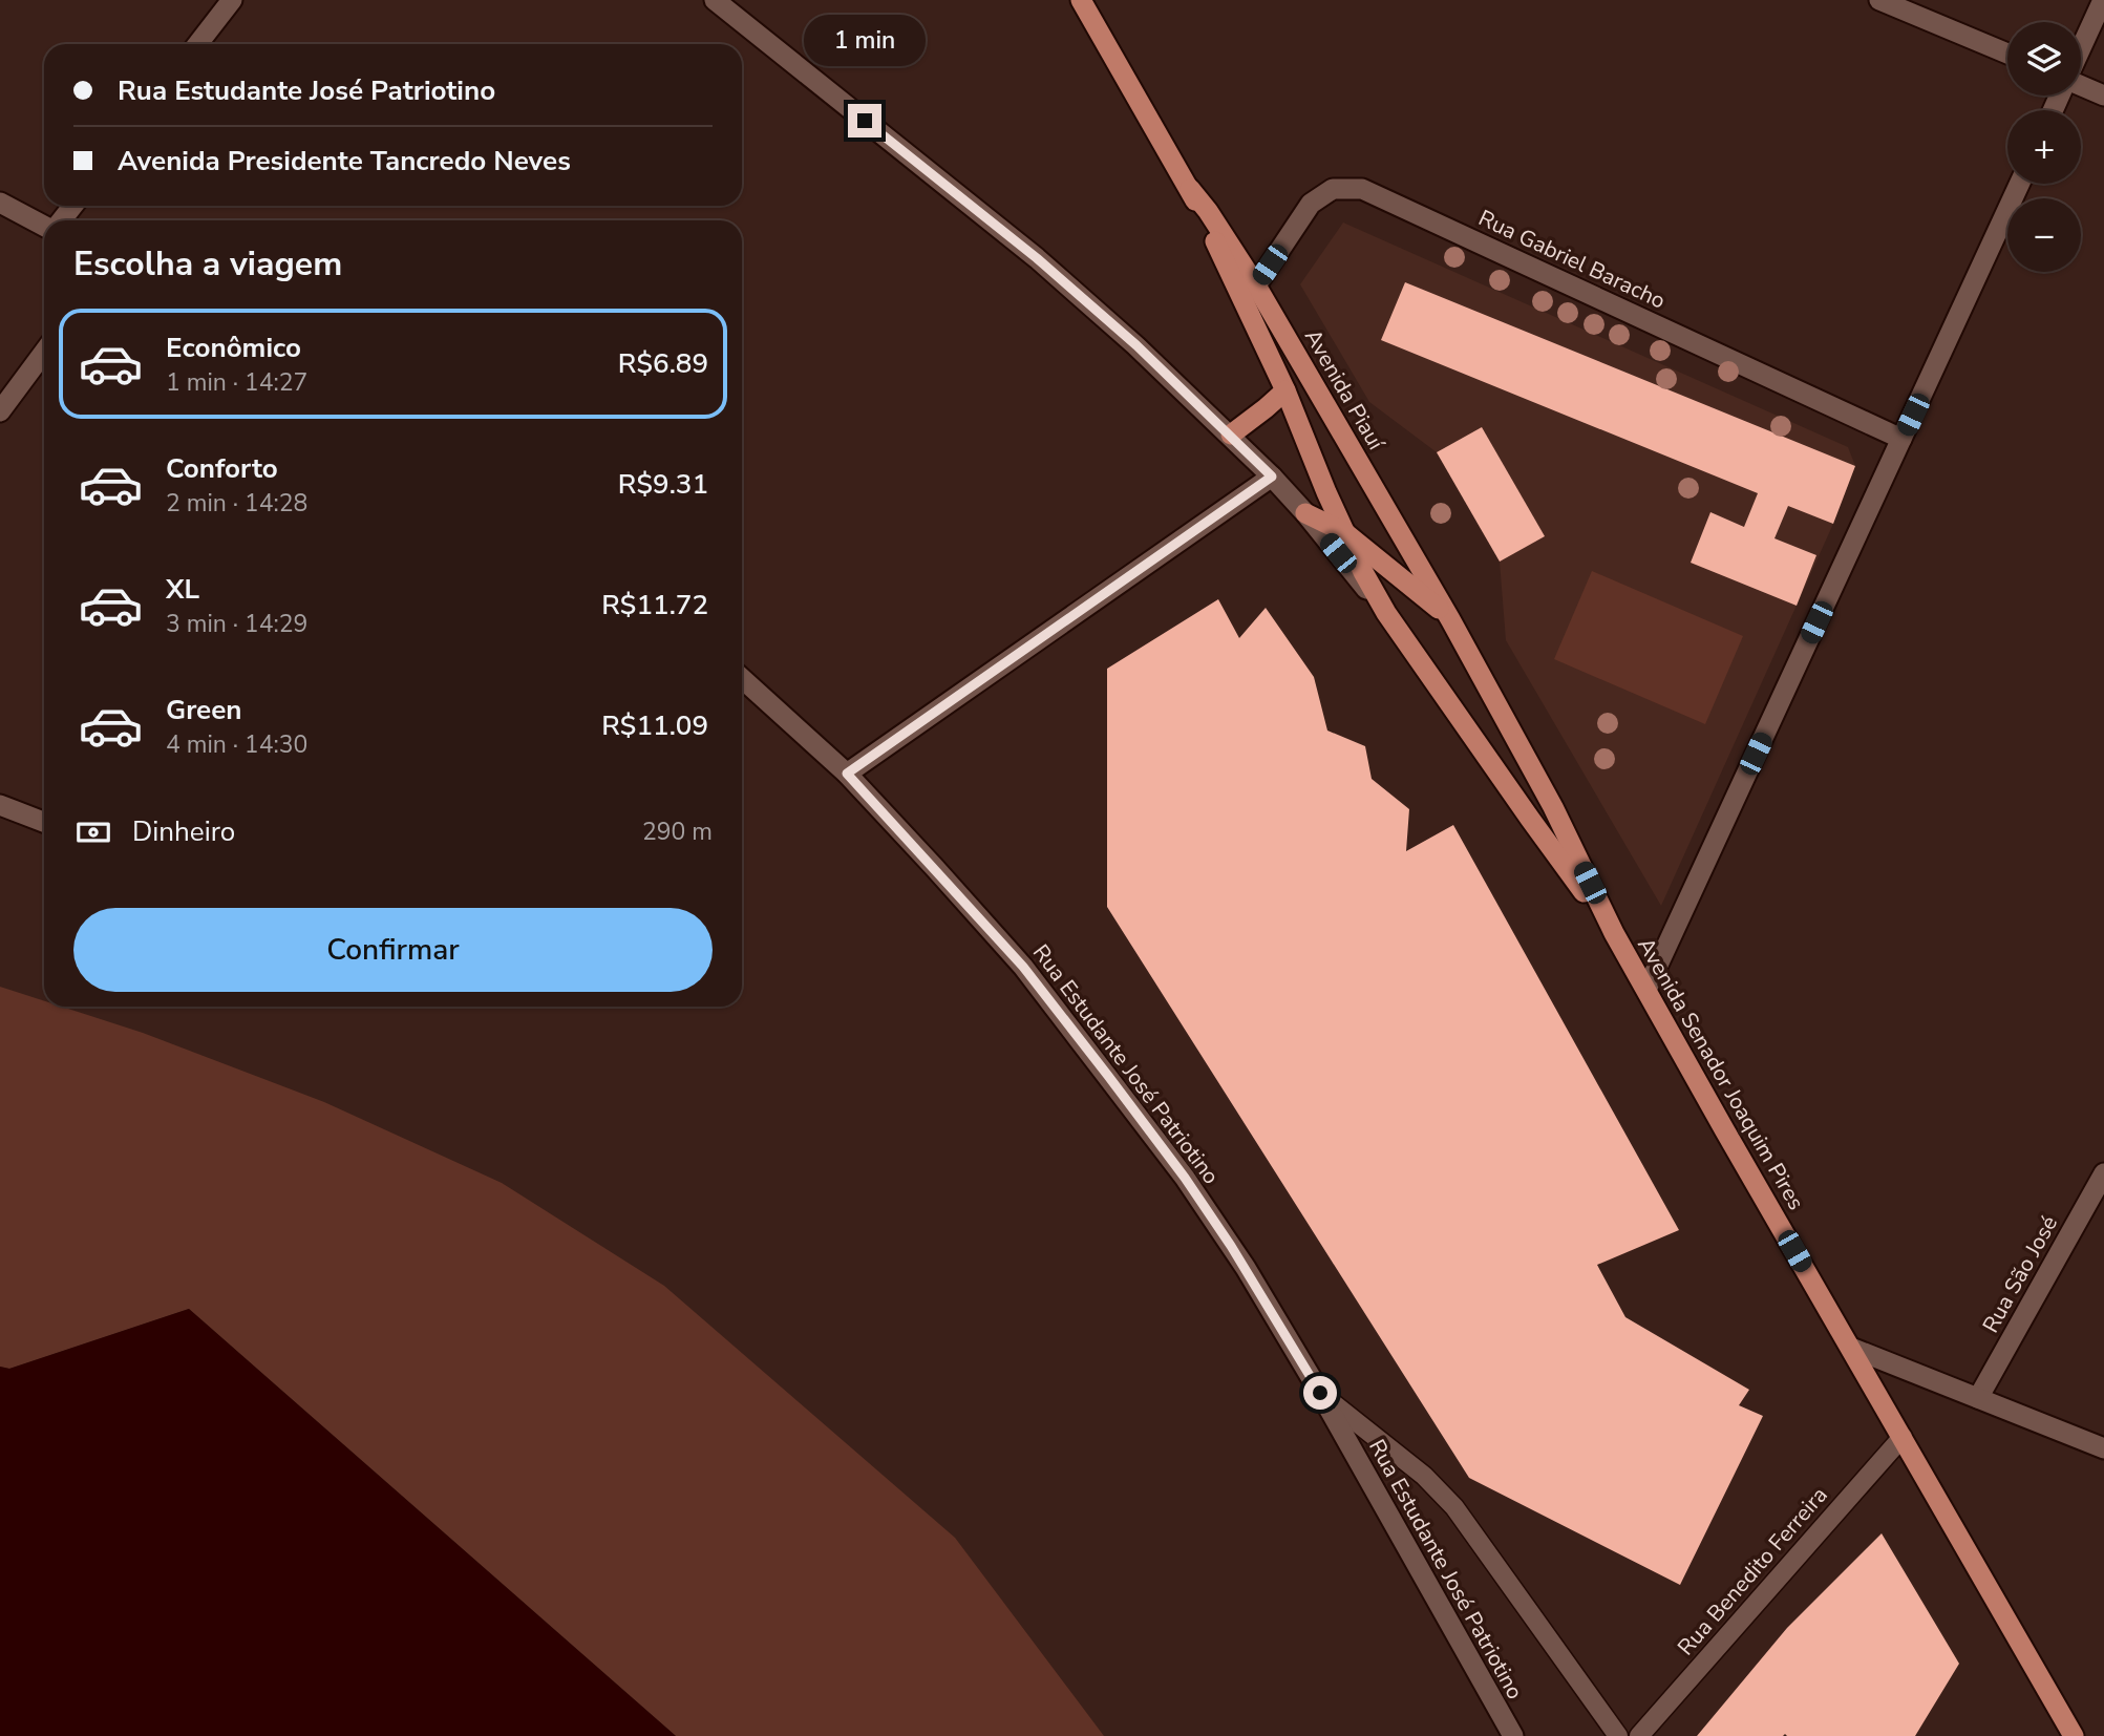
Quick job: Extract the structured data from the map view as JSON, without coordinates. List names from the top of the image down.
{
  "streets": {
    "main road": ["Avenida Piauí", "Avenida Senador Joaquim Pires"],
    "street": ["Rua Gabriel Baracho", "Rua Estudante José Patriotino", "Rua São José"],
    "lane": ["Rua Benedito Ferreira"]
  },
  "crossings": [
    ["Rua Gabriel Baracho", "Avenida Piauí"],
    ["Avenida Piauí", "Avenida Senador Joaquim Pires"],
    ["Avenida Senador Joaquim Pires", "Rua Benedito Ferreira"]
  ],
  "page": {
    "bubble": "1 min",
    "map_buttons": ["+", "−"],
    "banner": ["Rua Estudante José Patriotino", "Avenida Presidente Tancredo Neves"],
    "heading": "Escolha a viagem",
    "list": [
      {
        "name": "Econômico",
        "note": "1 min · 14:27",
        "value": "R$6.89"
      },
      {
        "name": "Conforto",
        "note": "2 min · 14:28",
        "value": "R$9.31"
      },
      {
        "name": "XL",
        "note": "3 min · 14:29",
        "value": "R$11.72"
      },
      {
        "name": "Green",
        "note": "4 min · 14:30",
        "value": "R$11.09"
      }
    ],
    "pay": ["Dinheiro", "290 m"],
    "buttons": "Confirmar"
  }
}
